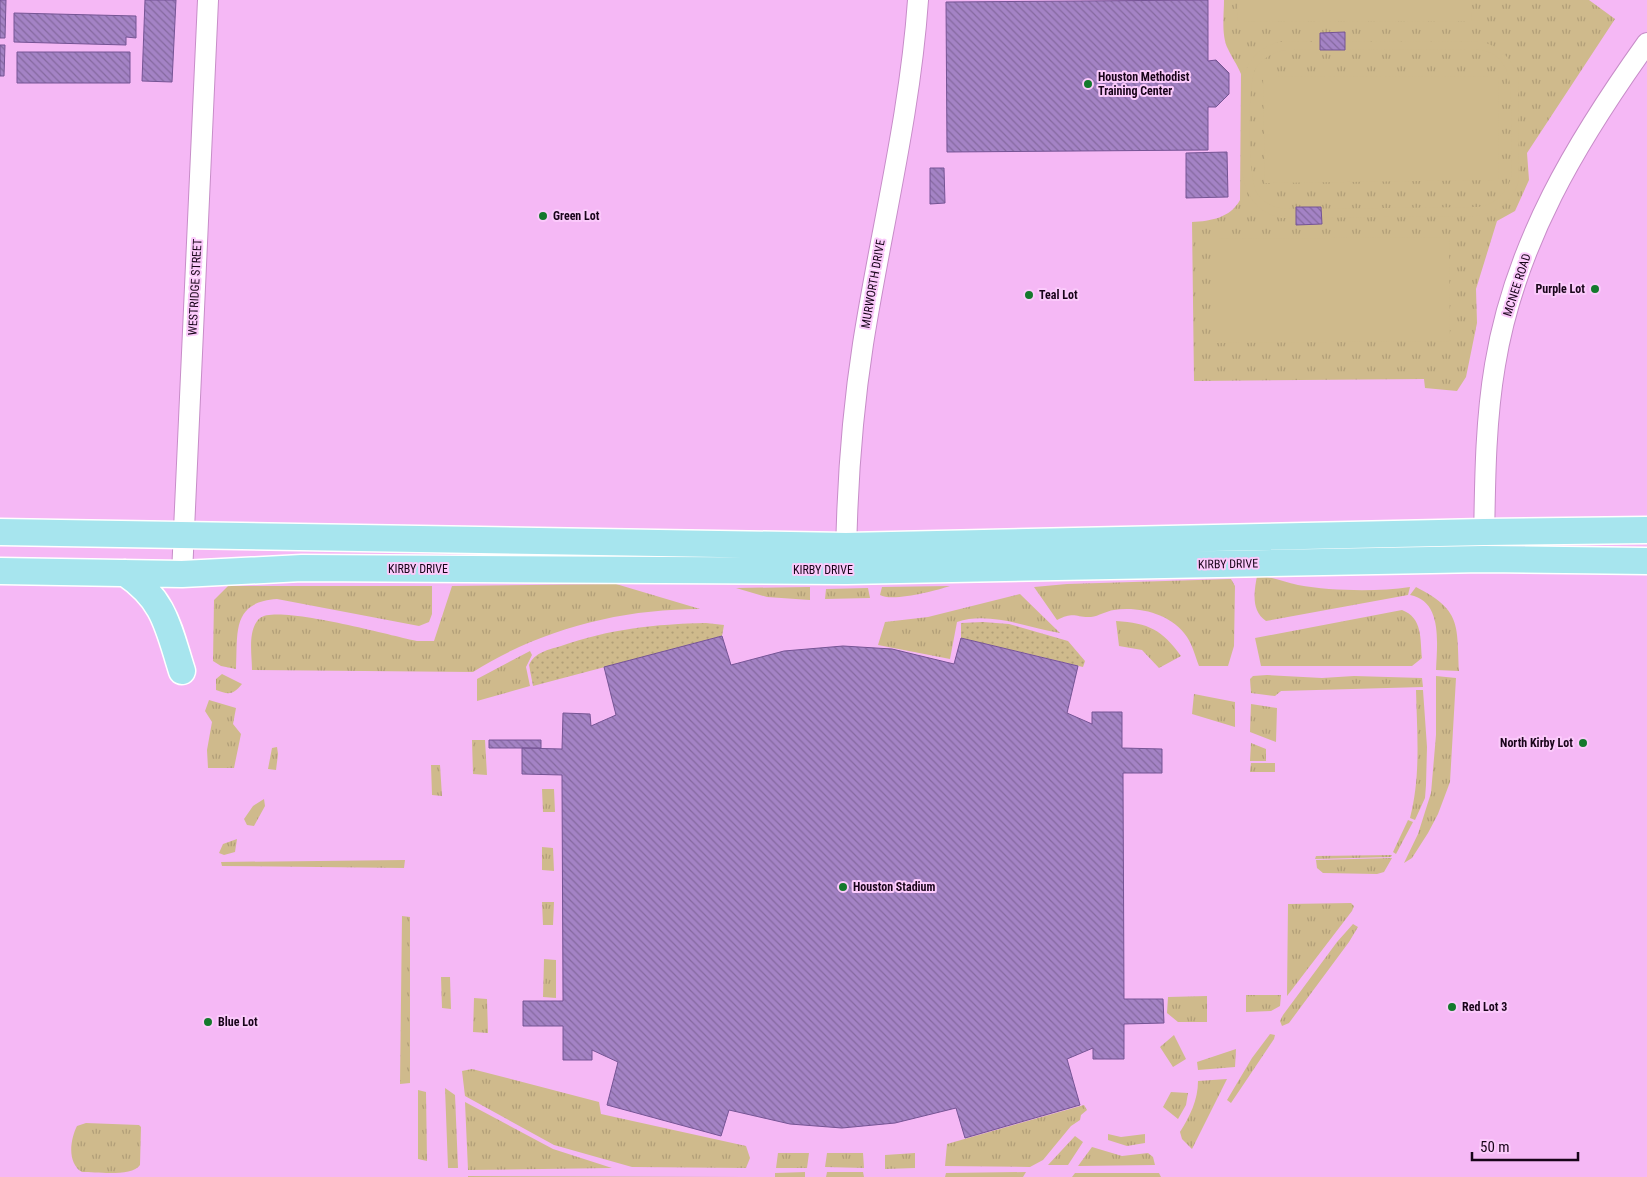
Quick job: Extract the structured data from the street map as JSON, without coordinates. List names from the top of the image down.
{
  "streets": {
    "main road": ["KIRBY DRIVE"],
    "street": ["MURWORTH DRIVE", "MCNEE ROAD", "WESTRIDGE STREET"]
  },
  "crossings": [
    ["MURWORTH DRIVE", "KIRBY DRIVE"],
    ["MCNEE ROAD", "KIRBY DRIVE"],
    ["WESTRIDGE STREET", "KIRBY DRIVE"]
  ],
  "places": [
    "Houston Methodist Training Center",
    "Green Lot",
    "Purple Lot",
    "Teal Lot",
    "North Kirby Lot",
    "Houston Stadium",
    "Red Lot 3",
    "Blue Lot"
  ],
  "scale_bar": "50 m"
}
